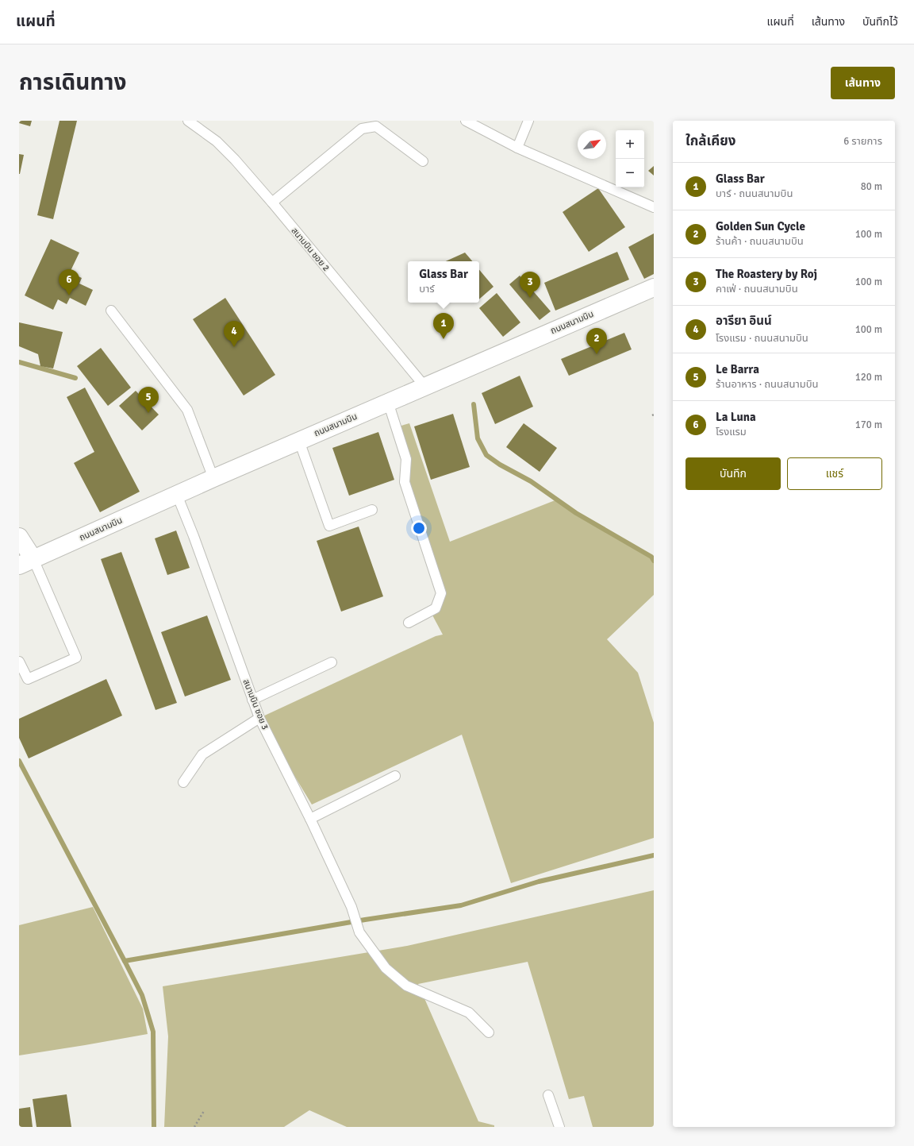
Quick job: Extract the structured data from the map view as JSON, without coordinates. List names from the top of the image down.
{
  "streets": {
    "street": ["ถนนสนามบิน"],
    "lane": ["สนามบิน ซอย 2", "สนามบิน ซอย 3"]
  },
  "crossings": [
    ["สนามบิน ซอย 2", "ถนนสนามบิน"],
    ["ถนนสนามบิน", "สนามบิน ซอย 3"]
  ],
  "north": "top right",
  "page": {
    "header": "แผนที่",
    "nav": ["แผนที่", "เส้นทาง", "บันทึกไว้"],
    "title": "การเดินทาง",
    "buttons": [
      "เส้นทาง",
      ["บันทึก", "แชร์"]
    ],
    "heading": ["ใกล้เคียง", "6 รายการ"],
    "map_buttons": ["+", "−"],
    "list": [
      {
        "mark": "1",
        "name": "Glass Bar",
        "note": "บาร์ · ถนนสนามบิน",
        "value": "80 m"
      },
      {
        "mark": "2",
        "name": "Golden Sun Cycle",
        "note": "ร้านค้า · ถนนสนามบิน",
        "value": "100 m"
      },
      {
        "mark": "3",
        "name": "The Roastery by Roj",
        "note": "คาเฟ่ · ถนนสนามบิน",
        "value": "100 m"
      },
      {
        "mark": "4",
        "name": "อารียา อินน์",
        "note": "โรงแรม · ถนนสนามบิน",
        "value": "100 m"
      },
      {
        "mark": "5",
        "name": "Le Barra",
        "note": "ร้านอาหาร · ถนนสนามบิน",
        "value": "120 m"
      },
      {
        "mark": "6",
        "name": "La Luna",
        "note": "โรงแรม",
        "value": "170 m"
      }
    ],
    "popup": ["Glass Bar", "บาร์"],
    "pins": [
      "6",
      "3",
      "1",
      "4",
      "2",
      "5"
    ]
  }
}
